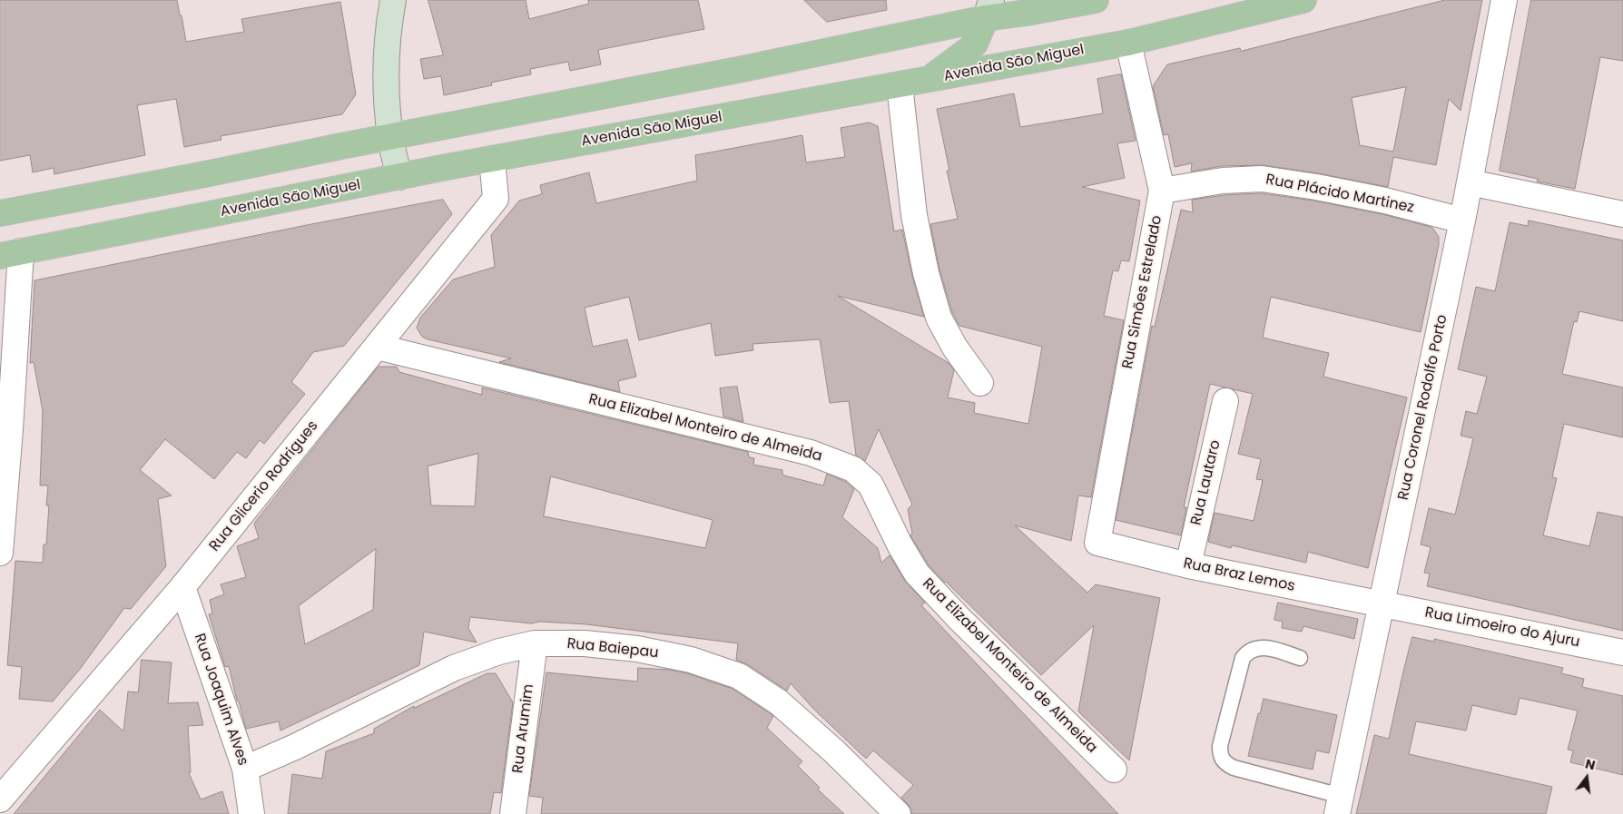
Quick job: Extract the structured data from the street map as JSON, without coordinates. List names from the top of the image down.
{
  "streets": {
    "main road": ["Avenida São Miguel"],
    "street": [
      "Rua Plácido Martinez",
      "Rua Simões Estrelado",
      "Rua Coronel Rodolfo Porto",
      "Rua Elizabel Monteiro de Almeida",
      "Rua Lautaro",
      "Rua Glicerio Rodrigues",
      "Rua Braz Lemos",
      "Rua Limoeiro do Ajuru",
      "Rua Baiepau",
      "Rua Joaquim Alves",
      "Rua Arumim"
    ]
  },
  "crossings": [
    ["Avenida São Miguel", "Rua Simões Estrelado"],
    ["Avenida São Miguel", "Rua Glicerio Rodrigues"],
    ["Rua Plácido Martinez", "Rua Simões Estrelado"],
    ["Rua Plácido Martinez", "Rua Coronel Rodolfo Porto"],
    ["Rua Simões Estrelado", "Rua Braz Lemos"],
    ["Rua Coronel Rodolfo Porto", "Rua Braz Lemos"],
    ["Rua Coronel Rodolfo Porto", "Rua Limoeiro do Ajuru"],
    ["Rua Elizabel Monteiro de Almeida", "Rua Glicerio Rodrigues"],
    ["Rua Lautaro", "Rua Braz Lemos"],
    ["Rua Glicerio Rodrigues", "Rua Joaquim Alves"],
    ["Rua Braz Lemos", "Rua Limoeiro do Ajuru"],
    ["Rua Baiepau", "Rua Joaquim Alves"],
    ["Rua Baiepau", "Rua Arumim"]
  ],
  "north": "top"
}
